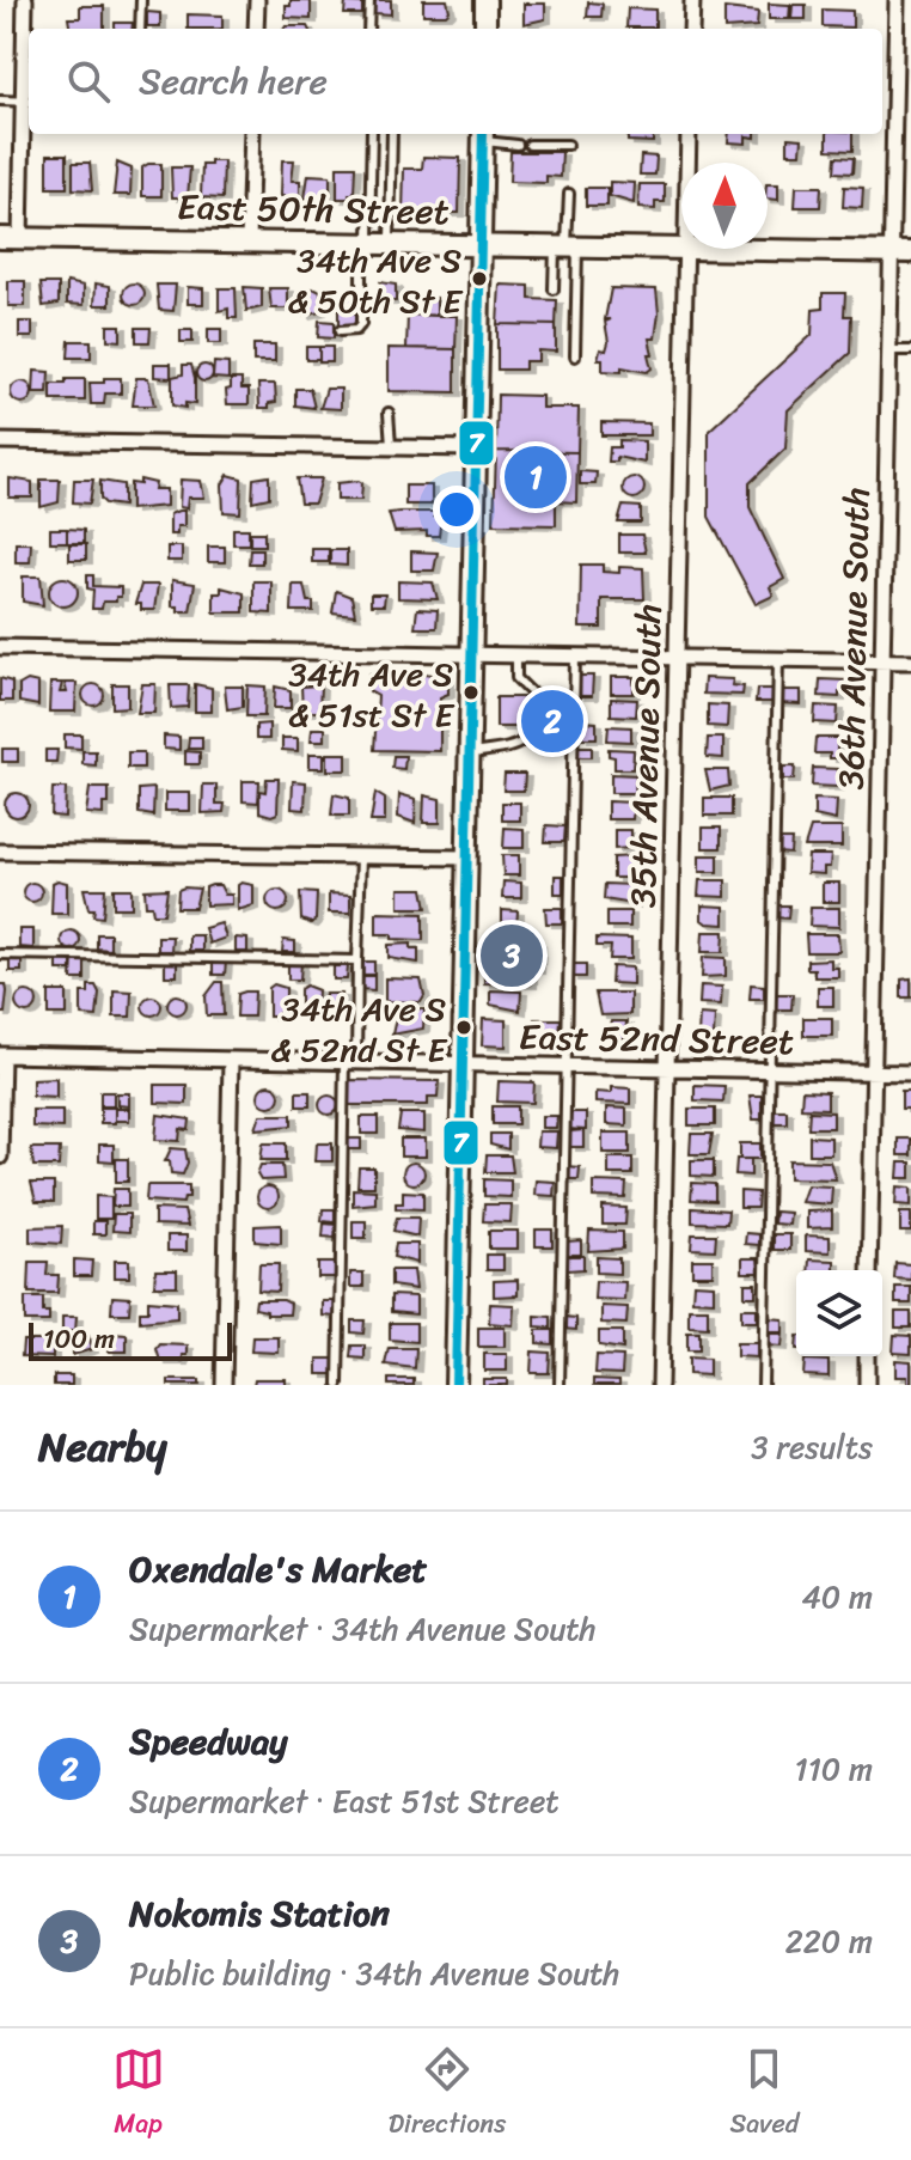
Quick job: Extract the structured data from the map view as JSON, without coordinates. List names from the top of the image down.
{
  "streets": {
    "street": [
      "East 50th Street",
      "36th Avenue South",
      "35th Avenue South",
      "East 52nd Street"
    ]
  },
  "crossings": [
    ["East 50th Street", "36th Avenue South"],
    ["East 50th Street", "35th Avenue South"],
    ["36th Avenue South", "East 52nd Street"],
    ["35th Avenue South", "East 52nd Street"]
  ],
  "places": ["34th Ave S & 50th St E", "34th Ave S & 51st St E", "34th Ave S & 52nd St E"],
  "lines": ["transit line 7"],
  "scale_bar": "100 m",
  "north": "top",
  "page": {
    "search": "Search here",
    "pins": ["1", "2", "3"],
    "scale": "100 m",
    "heading": ["Nearby", "3 results"],
    "list": [
      {
        "mark": "1",
        "name": "Oxendale's Market",
        "note": "Supermarket · 34th Avenue South",
        "value": "40 m"
      },
      {
        "mark": "2",
        "name": "Speedway",
        "note": "Supermarket · East 51st Street",
        "value": "110 m"
      },
      {
        "mark": "3",
        "name": "Nokomis Station",
        "note": "Public building · 34th Avenue South",
        "value": "220 m"
      }
    ],
    "nav": ["Map", "Directions", "Saved"]
  }
}
